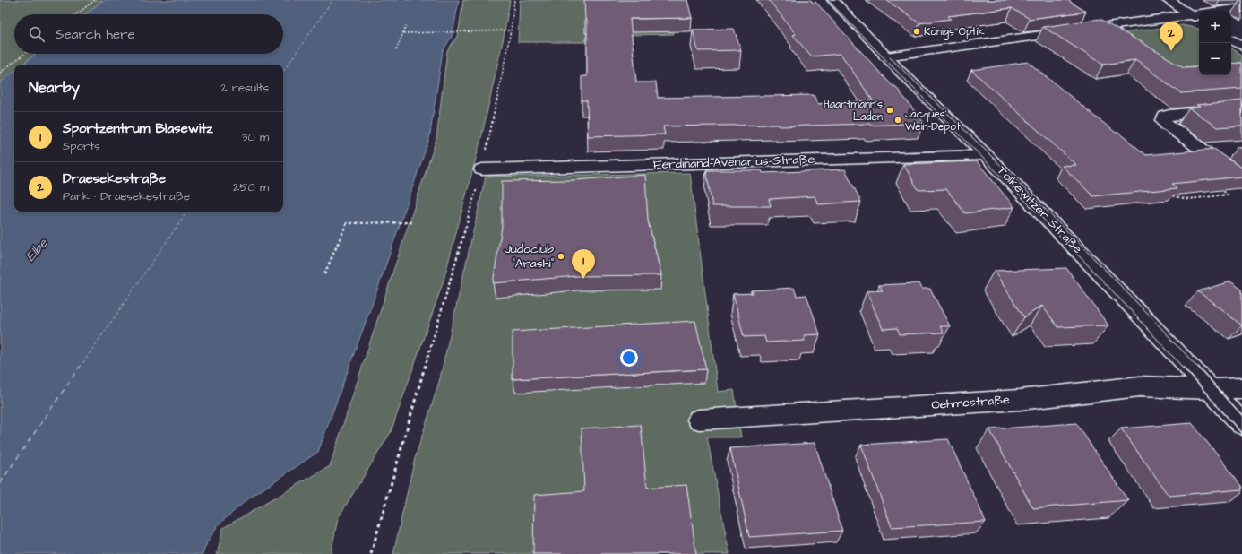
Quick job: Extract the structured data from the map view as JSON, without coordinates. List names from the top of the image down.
{
  "streets": {
    "street": ["Ferdinand-Avenarius-Straße", "Tolkewitzer Straße", "Oehmestraße"]
  },
  "crossings": [
    ["Ferdinand-Avenarius-Straße", "Tolkewitzer Straße"],
    ["Tolkewitzer Straße", "Oehmestraße"]
  ],
  "water": ["Elbe"],
  "places": [
    "Königs Optik",
    "Haartmann's Laden",
    "Jacques’ Wein-Depot",
    "Judoclub \"Arashi\""
  ],
  "page": {
    "map_buttons": ["+", "−"],
    "search": "Search here",
    "pins": ["2", "1"],
    "heading": ["Nearby", "2 results"],
    "list": [
      {
        "mark": "1",
        "name": "Sportzentrum Blasewitz",
        "note": "Sports",
        "value": "30 m"
      },
      {
        "mark": "2",
        "name": "Draesekestraße",
        "note": "Park · Draesekestraße",
        "value": "250 m"
      }
    ]
  }
}
